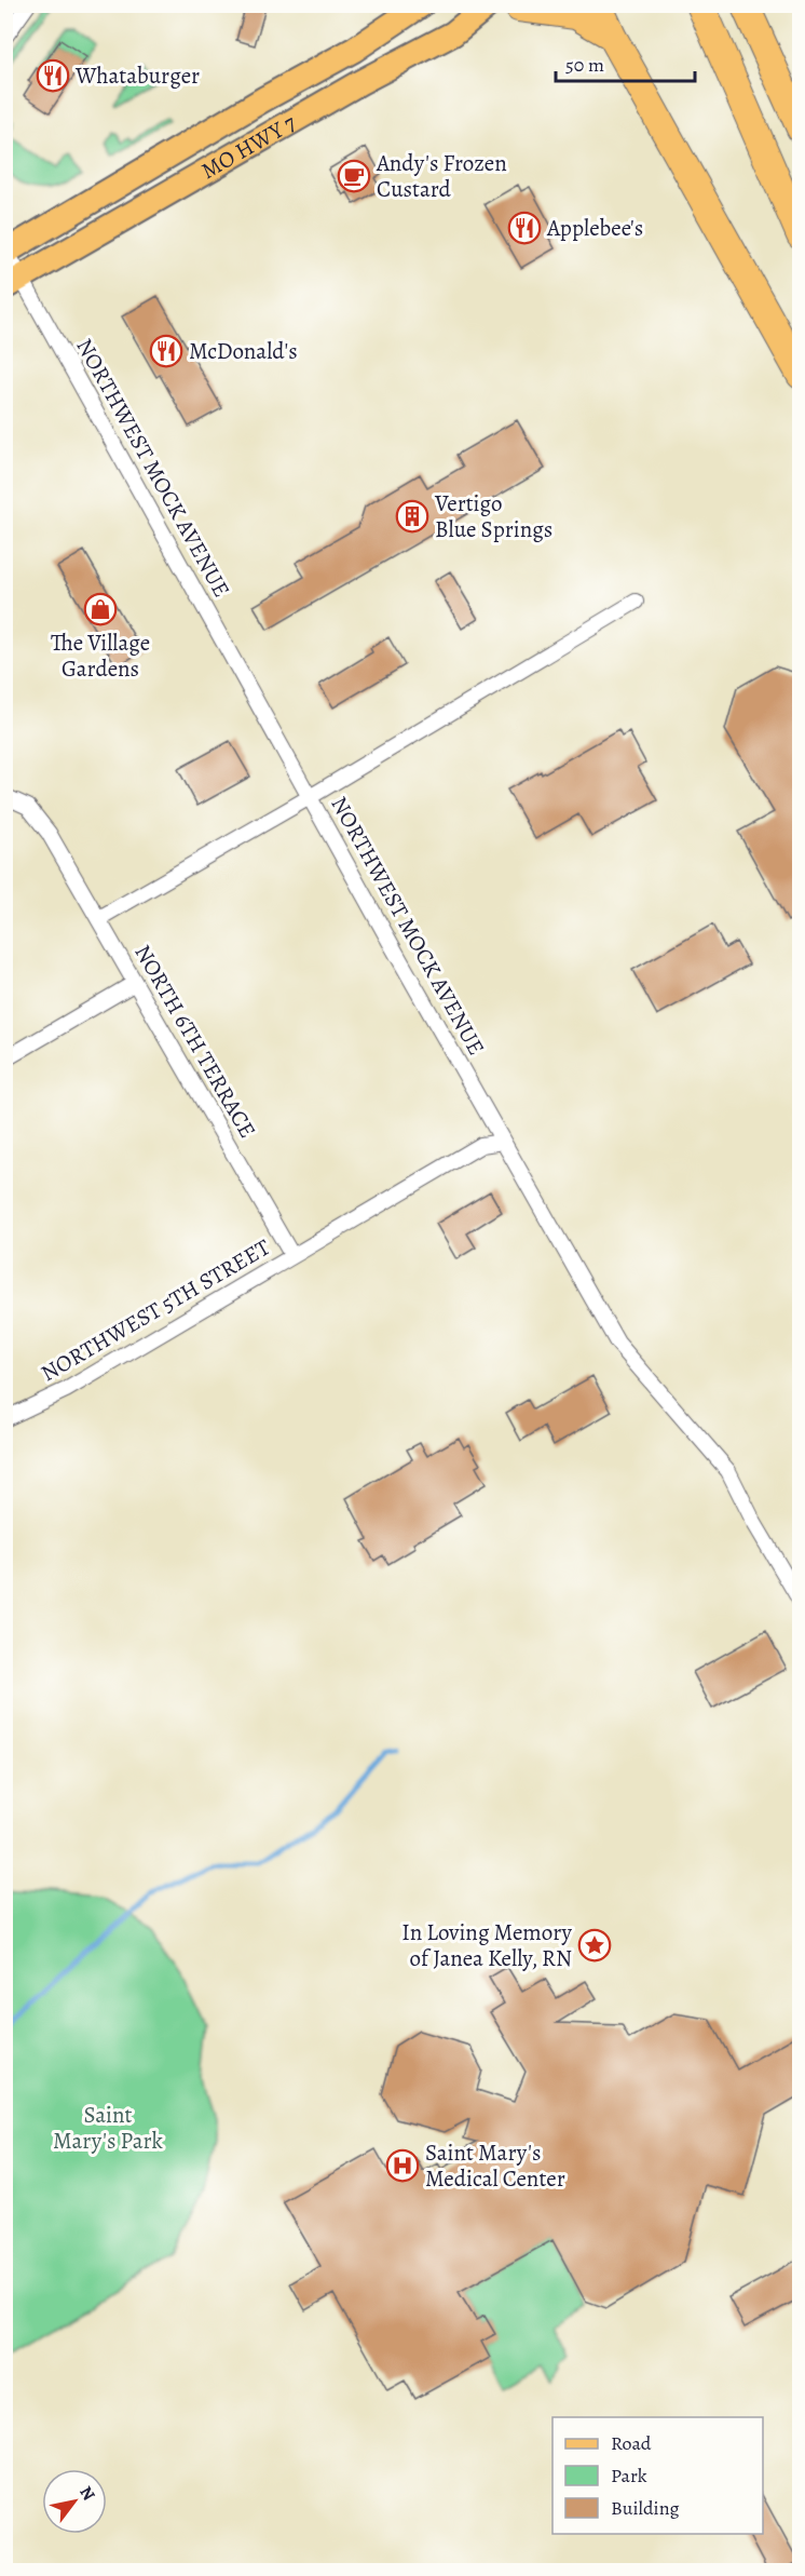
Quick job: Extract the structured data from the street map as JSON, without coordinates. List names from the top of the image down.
{
  "streets": {
    "main road": ["MO HWY 7"],
    "street": ["NORTHWEST MOCK AVENUE", "NORTH 6TH TERRACE", "NORTHWEST 5TH STREET"]
  },
  "crossings": [
    ["MO HWY 7", "NORTHWEST MOCK AVENUE"],
    ["NORTHWEST MOCK AVENUE", "NORTHWEST 5TH STREET"],
    ["NORTH 6TH TERRACE", "NORTHWEST 5TH STREET"]
  ],
  "parks": ["Saint Mary's Park"],
  "places": {
    "restaurant": ["Whataburger", "Applebee's", "McDonald's"],
    "cafe": ["Andy's Frozen Custard"],
    "building": ["Vertigo Blue Springs"],
    "shop": ["The Village Gardens"],
    "place": ["In Loving Memory of Janea Kelly, RN"],
    "hospital": ["Saint Mary's Medical Center"]
  },
  "legend": ["Road", "Park", "Building"],
  "scale_bar": "50 m",
  "north": "top right"
}
